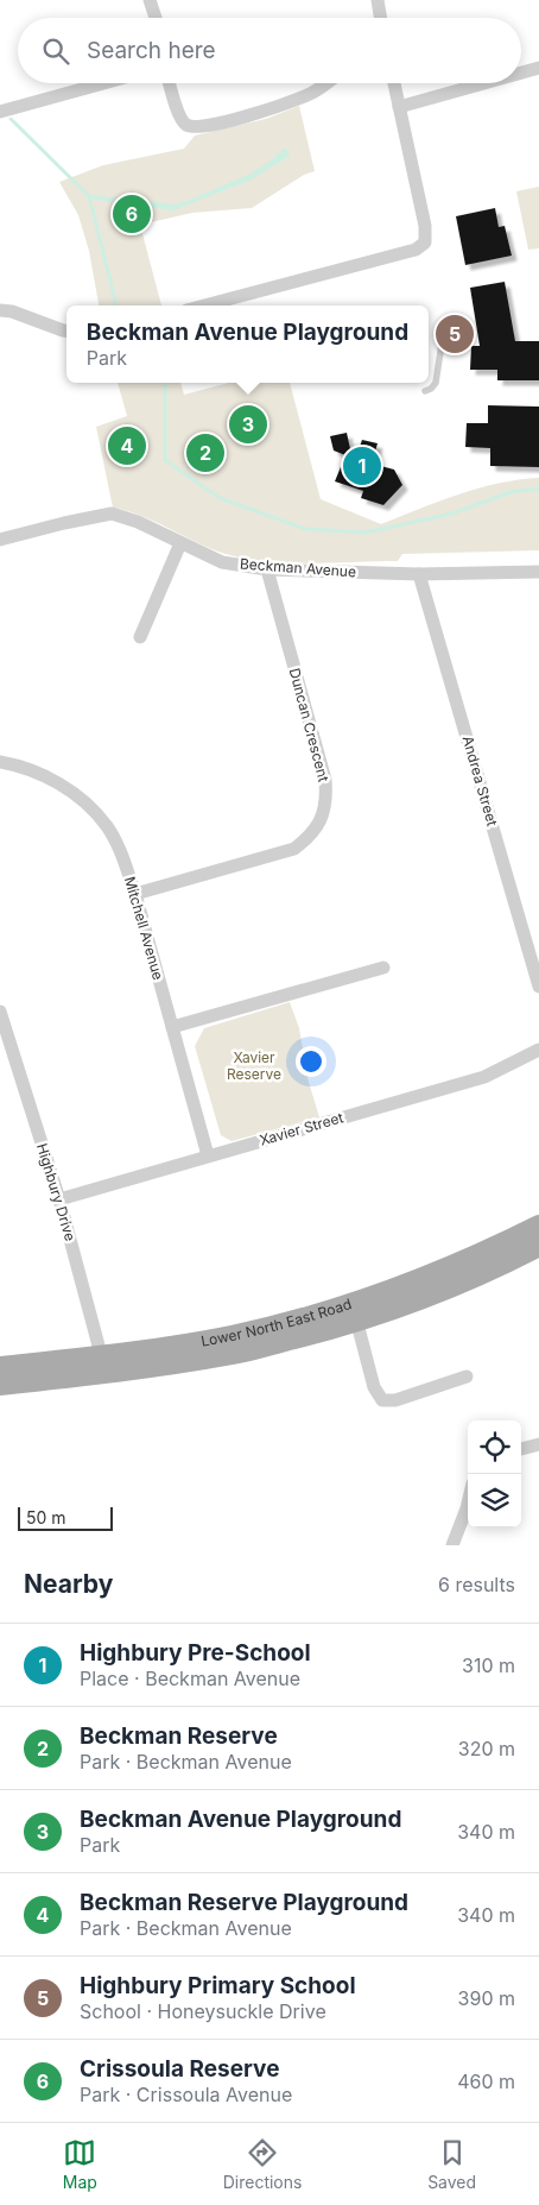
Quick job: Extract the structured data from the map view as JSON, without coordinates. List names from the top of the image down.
{
  "streets": {
    "main road": ["Lower North East Road"],
    "street": [
      "Beckman Avenue",
      "Duncan Crescent",
      "Andrea Street",
      "Mitchell Avenue",
      "Xavier Street",
      "Highbury Drive"
    ]
  },
  "crossings": [
    ["Beckman Avenue", "Duncan Crescent"],
    ["Beckman Avenue", "Andrea Street"],
    ["Duncan Crescent", "Mitchell Avenue"],
    ["Mitchell Avenue", "Xavier Street"],
    ["Xavier Street", "Highbury Drive"],
    ["Highbury Drive", "Lower North East Road"]
  ],
  "parks": ["Xavier Reserve"],
  "scale_bar": "50 m",
  "page": {
    "search": "Search here",
    "pins": [
      "6",
      "5",
      "3",
      "4",
      "2",
      "1"
    ],
    "popup": ["Beckman Avenue Playground", "Park"],
    "scale": "50 m",
    "heading": ["Nearby", "6 results"],
    "list": [
      {
        "mark": "1",
        "name": "Highbury Pre-School",
        "note": "Place · Beckman Avenue",
        "value": "310 m"
      },
      {
        "mark": "2",
        "name": "Beckman Reserve",
        "note": "Park · Beckman Avenue",
        "value": "320 m"
      },
      {
        "mark": "3",
        "name": "Beckman Avenue Playground",
        "note": "Park",
        "value": "340 m"
      },
      {
        "mark": "4",
        "name": "Beckman Reserve Playground",
        "note": "Park · Beckman Avenue",
        "value": "340 m"
      },
      {
        "mark": "5",
        "name": "Highbury Primary School",
        "note": "School · Honeysuckle Drive",
        "value": "390 m"
      },
      {
        "mark": "6",
        "name": "Crissoula Reserve",
        "note": "Park · Crissoula Avenue",
        "value": "460 m"
      }
    ],
    "nav": ["Map", "Directions", "Saved"]
  }
}
